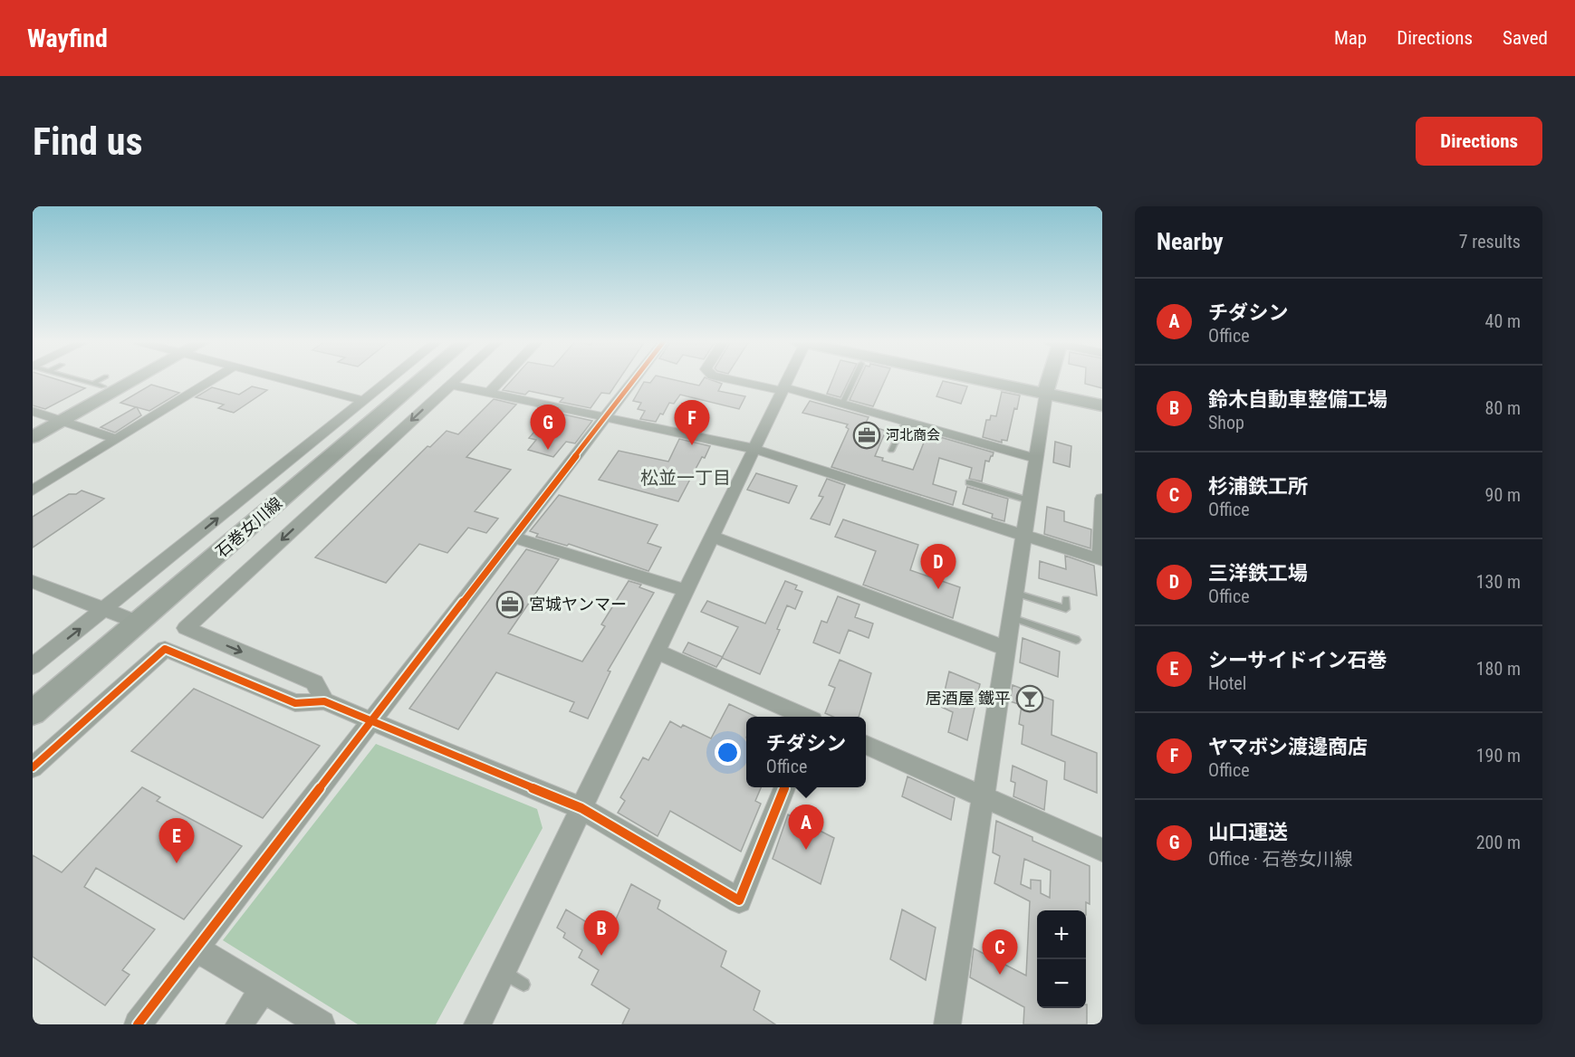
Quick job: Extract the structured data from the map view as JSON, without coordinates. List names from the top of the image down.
{
  "streets": {
    "street": ["石巻女川線"]
  },
  "districts": ["松並一丁目"],
  "places": {
    "office": ["河北商会", "宮城ヤンマー"],
    "bar": ["居酒屋 鐵平"]
  },
  "page": {
    "header": "Wayfind",
    "nav": ["Map", "Directions", "Saved"],
    "buttons": "Directions",
    "title": "Find us",
    "heading": ["Nearby", "7 results"],
    "list": [
      {
        "mark": "A",
        "name": "チダシン",
        "note": "Office",
        "value": "40 m"
      },
      {
        "mark": "B",
        "name": "鈴木自動車整備工場",
        "note": "Shop",
        "value": "80 m"
      },
      {
        "mark": "C",
        "name": "杉浦鉄工所",
        "note": "Office",
        "value": "90 m"
      },
      {
        "mark": "D",
        "name": "三洋鉄工場",
        "note": "Office",
        "value": "130 m"
      },
      {
        "mark": "E",
        "name": "シーサイドイン石巻",
        "note": "Hotel",
        "value": "180 m"
      },
      {
        "mark": "F",
        "name": "ヤマボシ渡邊商店",
        "note": "Office",
        "value": "190 m"
      },
      {
        "mark": "G",
        "name": "山口運送",
        "note": "Office · 石巻女川線",
        "value": "200 m"
      }
    ],
    "pins": [
      "F",
      "G",
      "D",
      "A",
      "E",
      "B",
      "C"
    ],
    "popup": ["チダシン", "Office"],
    "map_buttons": ["+", "−"]
  }
}
